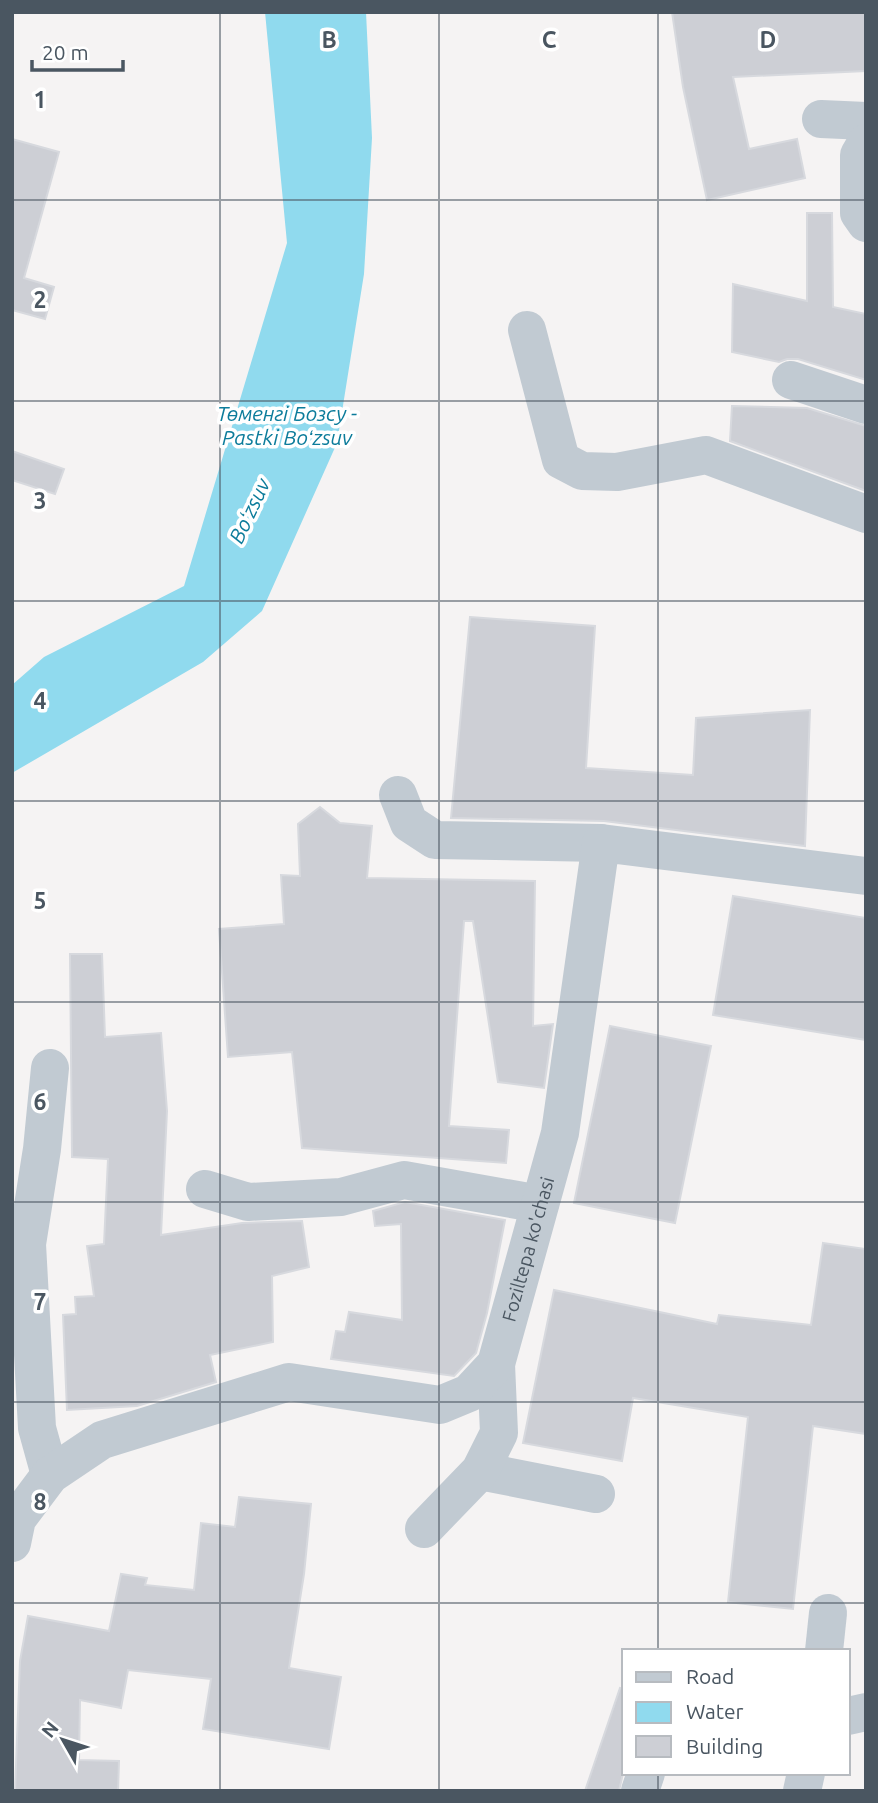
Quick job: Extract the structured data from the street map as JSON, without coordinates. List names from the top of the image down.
{
  "streets": {
    "street": ["Foziltepa ko'chasi"]
  },
  "water": ["Төменгі Бозсу - Pastki Boʻzsuv", "Boʻzsuv"],
  "legend": ["Road", "Water", "Building"],
  "scale_bar": "20 m",
  "north": "top left",
  "grid": {
    "columns": ["B", "C", "D"],
    "rows": [
      "1",
      "2",
      "3",
      "4",
      "5",
      "6",
      "7",
      "8"
    ]
  }
}
